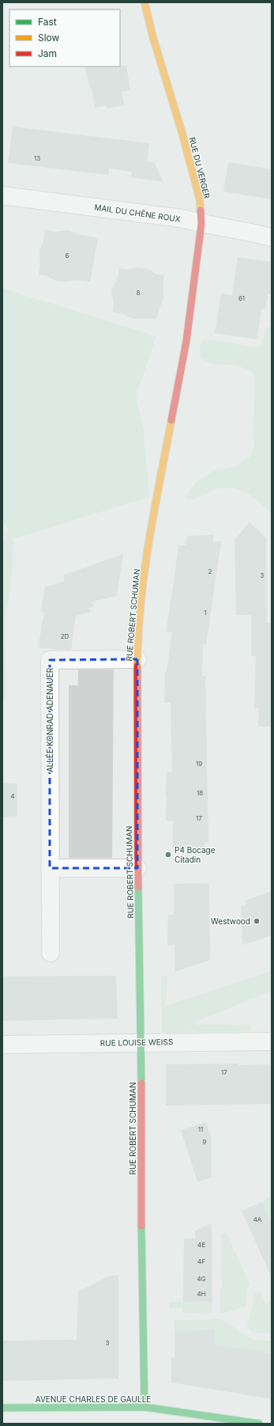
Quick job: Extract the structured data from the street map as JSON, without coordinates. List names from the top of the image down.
{
  "streets": {
    "street": [
      "RUE DU VERGER",
      "MAIL DU CHÊNE ROUX",
      "RUE ROBERT SCHUMAN",
      "ALLÉE KONRAD ADENAUER",
      "RUE LOUISE WEISS",
      "AVENUE CHARLES DE GAULLE"
    ]
  },
  "crossings": [
    ["RUE DU VERGER", "MAIL DU CHÊNE ROUX"],
    ["RUE DU VERGER", "RUE ROBERT SCHUMAN"],
    ["RUE ROBERT SCHUMAN", "ALLÉE KONRAD ADENAUER"],
    ["RUE ROBERT SCHUMAN", "RUE LOUISE WEISS"],
    ["RUE ROBERT SCHUMAN", "AVENUE CHARLES DE GAULLE"]
  ],
  "places": ["P4 Bocage Citadin", "Westwood"],
  "house_numbers": [
    "13",
    "6",
    "8",
    "61",
    "2",
    "3",
    "1",
    "2D",
    "19",
    "18",
    "4",
    "17",
    "17",
    "11",
    "9",
    "4A",
    "4E",
    "4F",
    "4G",
    "4H",
    "3"
  ],
  "legend": ["Fast", "Slow", "Jam"]
}
